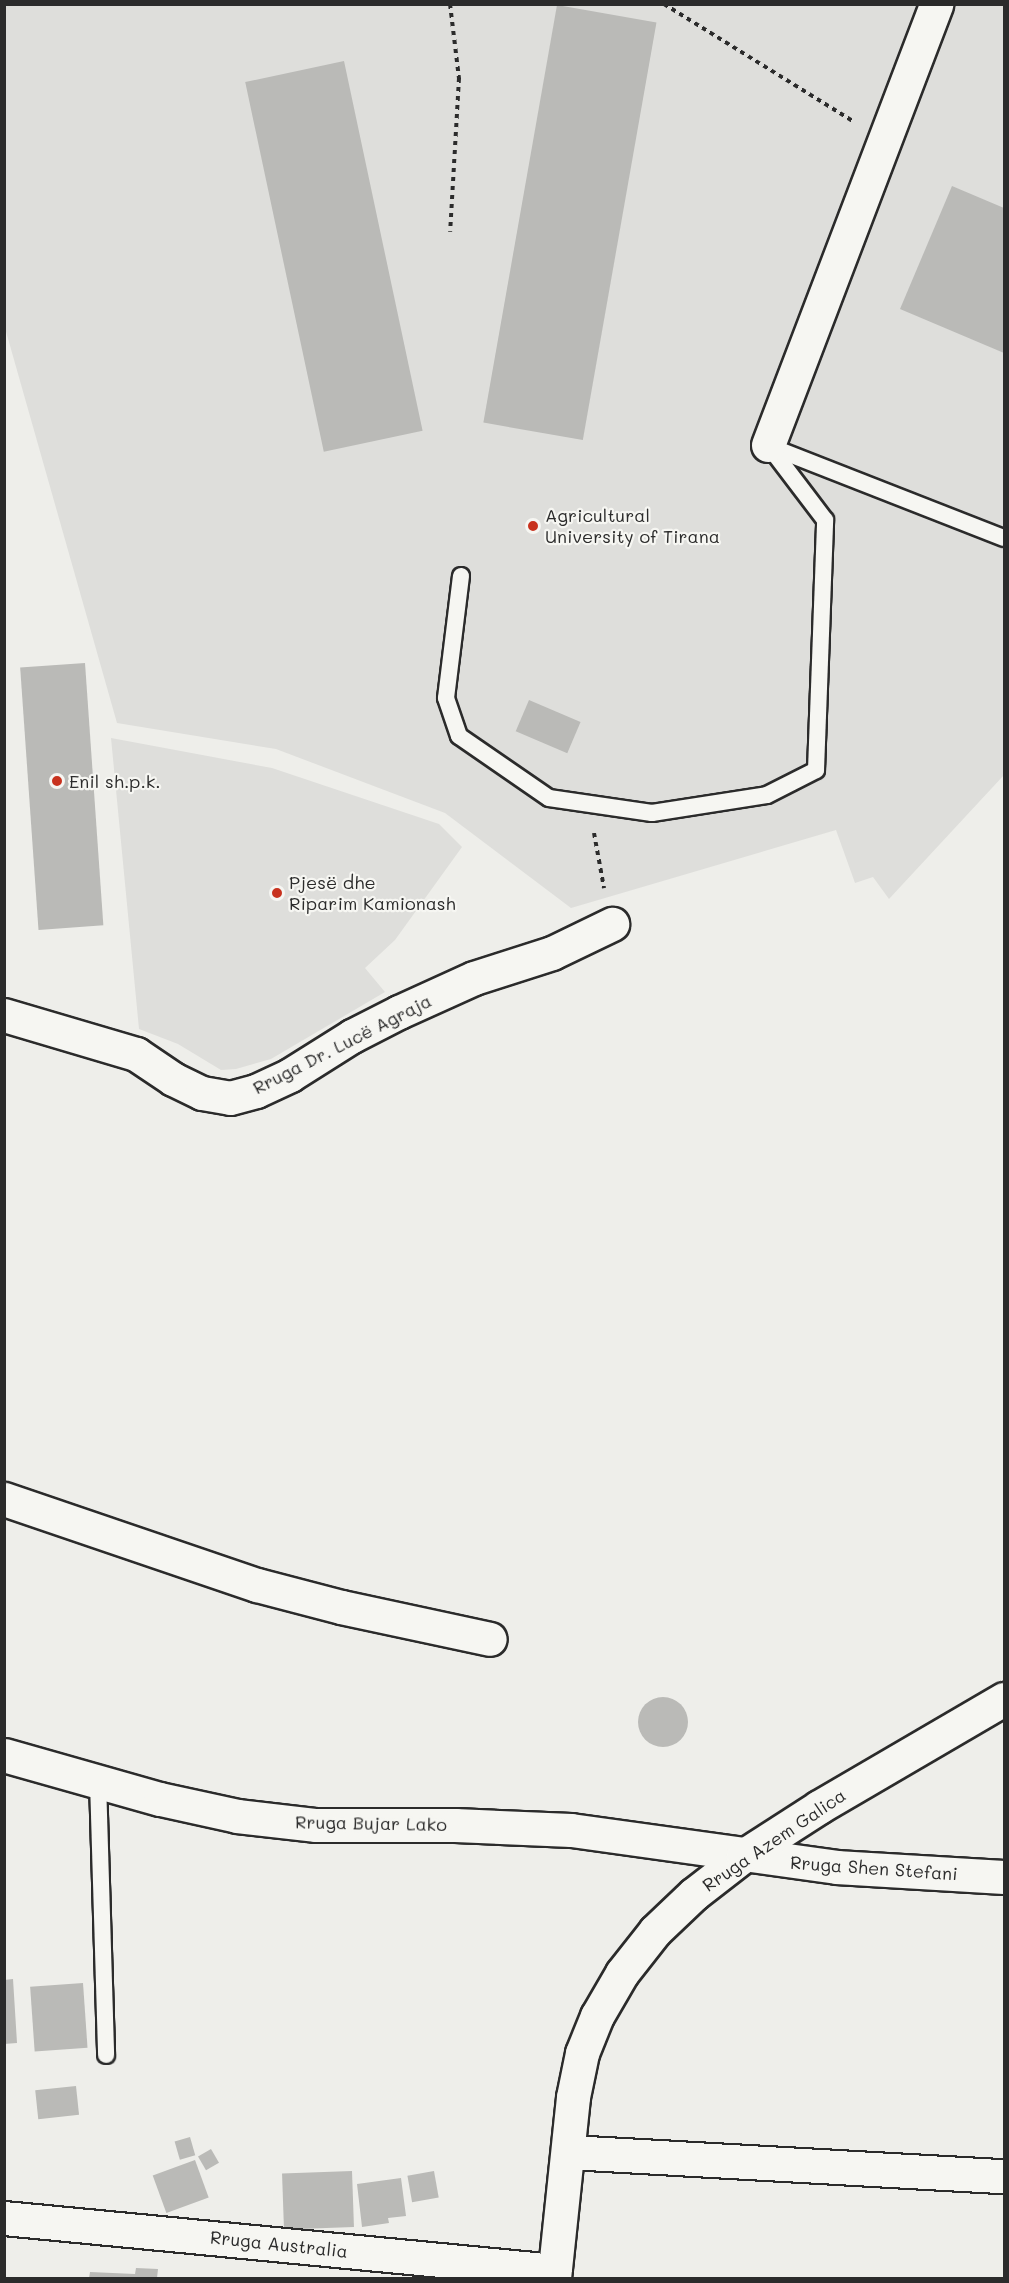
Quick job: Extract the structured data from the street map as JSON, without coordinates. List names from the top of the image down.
{
  "streets": {
    "street": [
      "Rruga Dr. Lucë Agraja",
      "Rruga Bujar Lako",
      "Rruga Azem Galica",
      "Rruga Shen Stefani",
      "Rruga Australia"
    ]
  },
  "crossings": [
    ["Rruga Bujar Lako", "Rruga Azem Galica"],
    ["Rruga Bujar Lako", "Rruga Shen Stefani"],
    ["Rruga Azem Galica", "Rruga Shen Stefani"],
    ["Rruga Azem Galica", "Rruga Australia"]
  ],
  "places": ["Agricultural University of Tirana", "Enil sh.p.k.", "Pjesë dhe Riparim Kamionash"]
}
